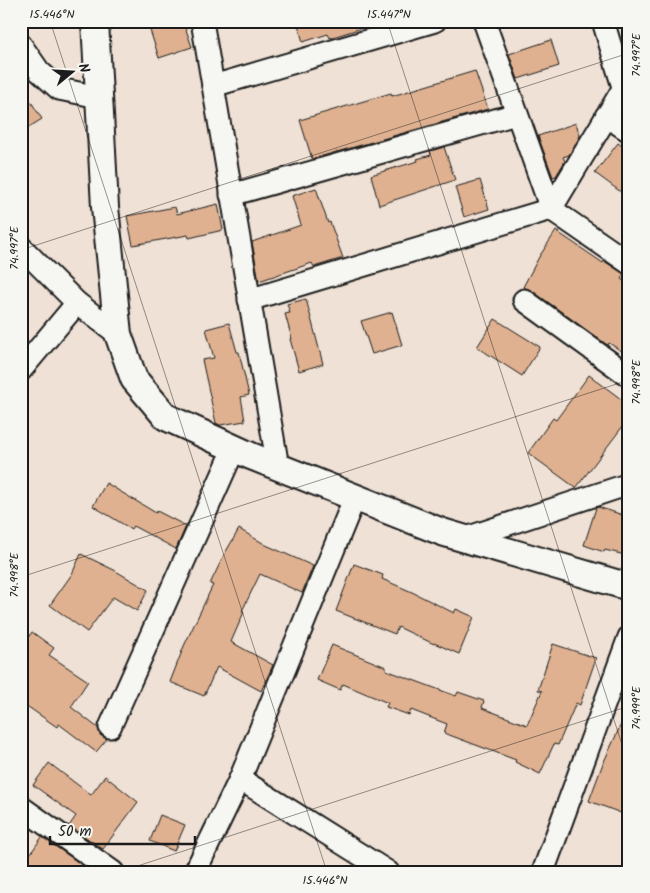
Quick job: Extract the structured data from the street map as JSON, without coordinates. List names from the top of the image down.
{
  "scale_bar": "50 m",
  "north": "right",
  "coordinates": [
    "15.446°N",
    "15.447°N",
    "74.997°E",
    "74.998°E",
    "74.999°E"
  ]
}
